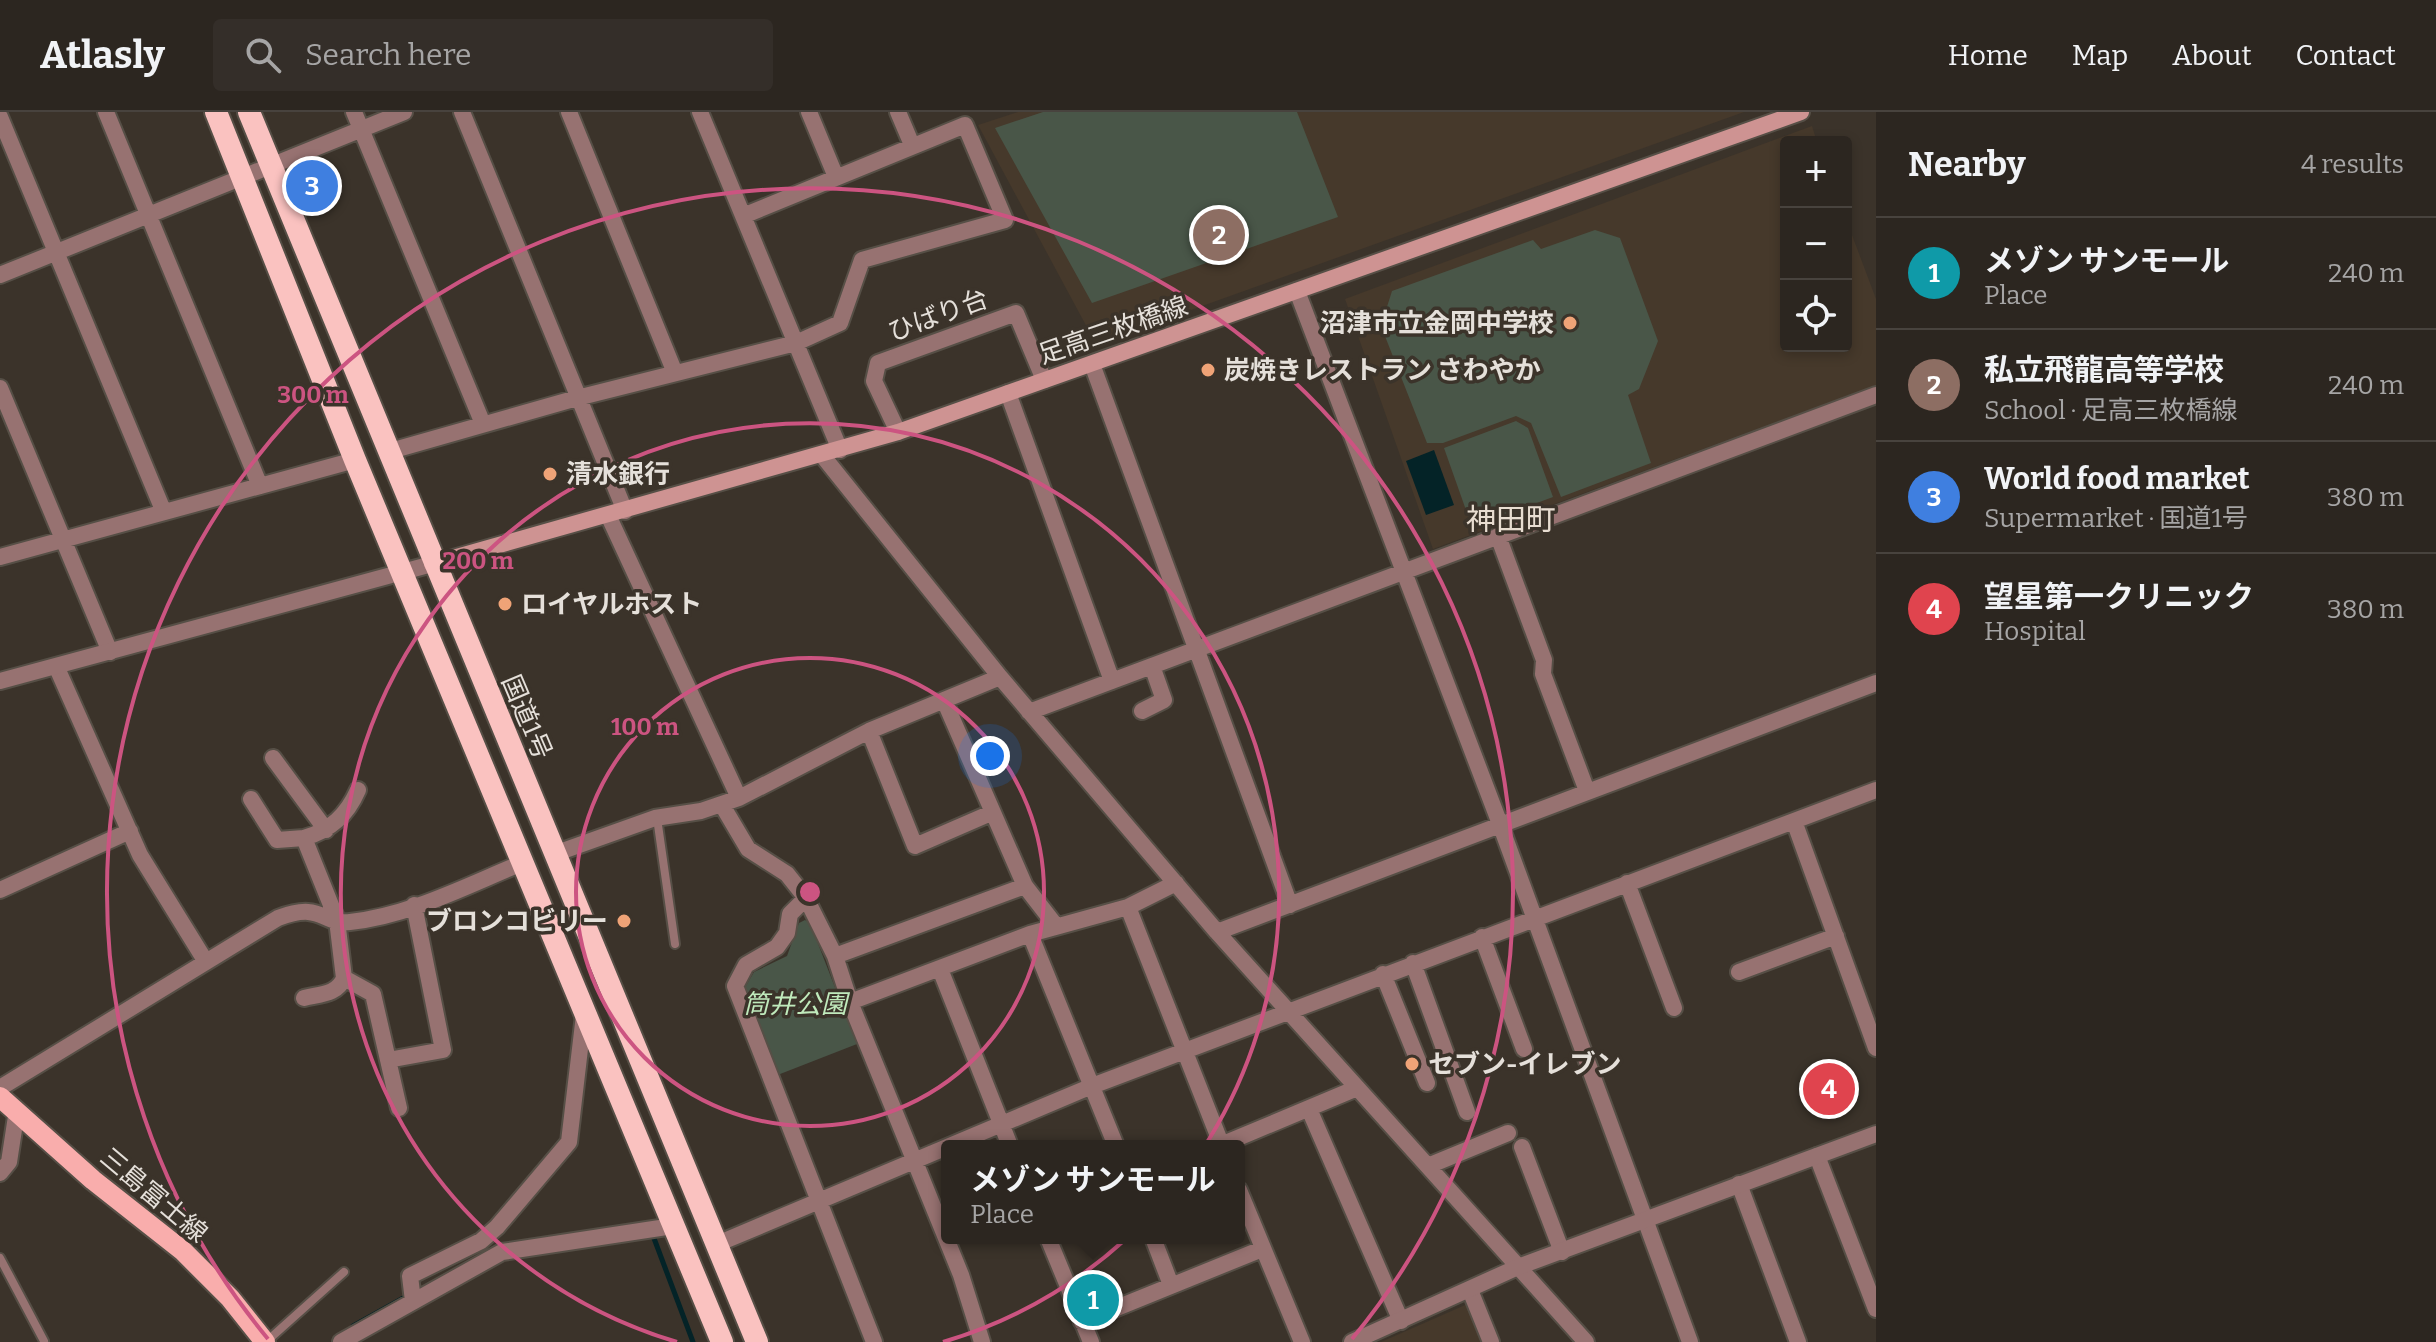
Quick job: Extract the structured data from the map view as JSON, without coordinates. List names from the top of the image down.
{
  "streets": {
    "highway": ["国道1号"],
    "main road": ["足高三枚橋線", "三島富士線"],
    "street": ["ひばり台"]
  },
  "crossings": [
    ["ひばり台", "足高三枚橋線"],
    ["足高三枚橋線", "国道1号"]
  ],
  "districts": ["神田町"],
  "parks": ["筒井公園"],
  "places": [
    "沼津市立金岡中学校",
    "炭焼きレストラン さわやか",
    "清水銀行",
    "ロイヤルホスト",
    "ブロンコビリー",
    "セブン-イレブン"
  ],
  "page": {
    "header": "Atlasly",
    "search": "Search here",
    "nav": [
      "Home",
      "Map",
      "About",
      "Contact"
    ],
    "heading": ["Nearby", "4 results"],
    "map_buttons": ["+", "−"],
    "pins": [
      "3",
      "2",
      "4",
      "1"
    ],
    "list": [
      {
        "mark": "1",
        "name": "メゾン サンモール",
        "note": "Place",
        "value": "240 m"
      },
      {
        "mark": "2",
        "name": "私立飛龍高等学校",
        "note": "School · 足高三枚橋線",
        "value": "240 m"
      },
      {
        "mark": "3",
        "name": "World food market",
        "note": "Supermarket · 国道1号",
        "value": "380 m"
      },
      {
        "mark": "4",
        "name": "望星第一クリニック",
        "note": "Hospital",
        "value": "380 m"
      }
    ],
    "popup": ["メゾン サンモール", "Place"]
  },
  "rings": ["300 m", "200 m", "100 m"]
}
